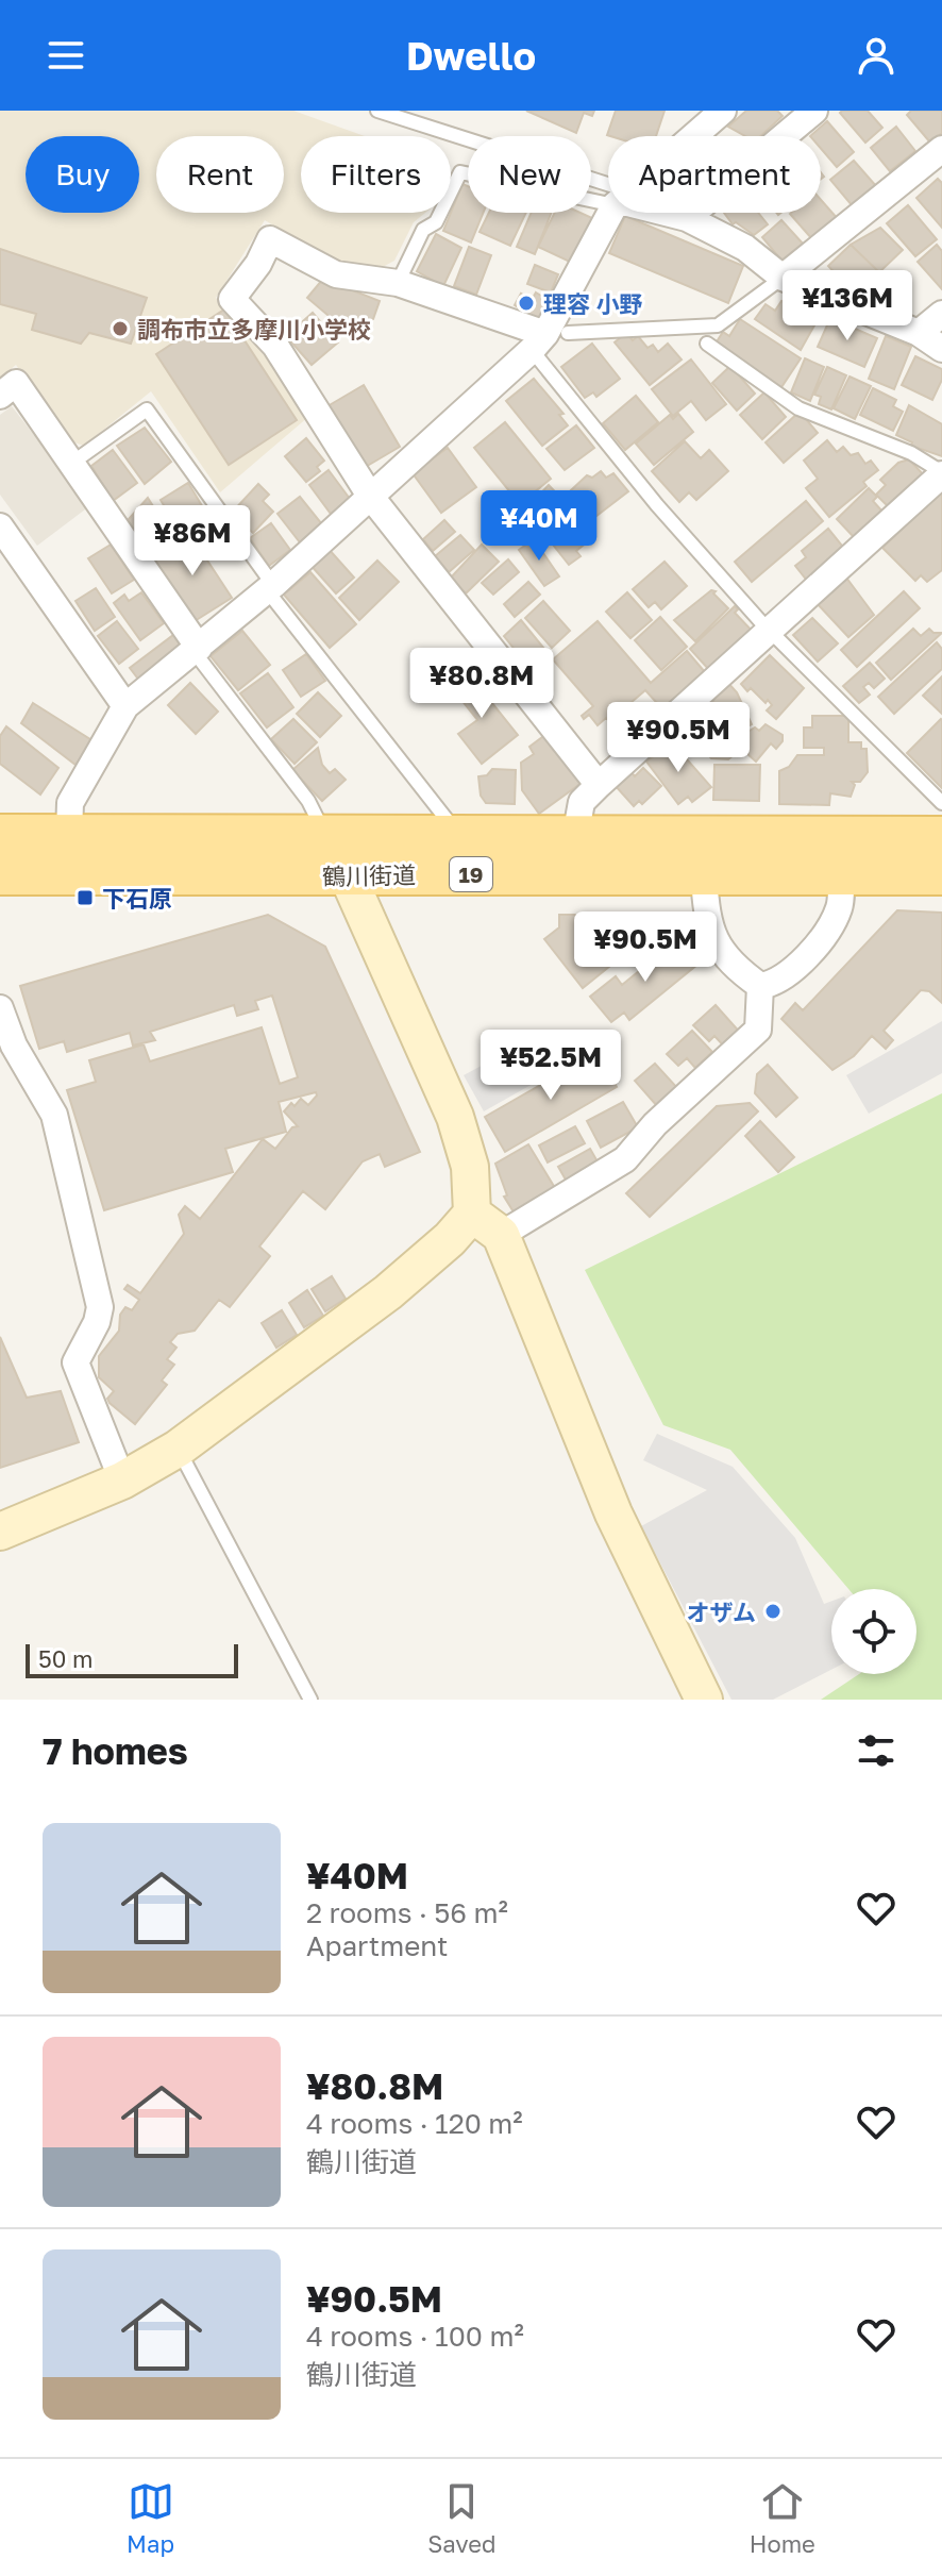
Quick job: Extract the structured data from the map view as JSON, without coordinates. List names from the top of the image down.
{
  "streets": {
    "main road": ["19", "鶴川街道"]
  },
  "places": {
    "other": ["理容 小野", "調布市立多摩川小学校", "オザム"],
    "transit": ["下石原"]
  },
  "scale_bar": "50 m",
  "page": {
    "header": "Dwello",
    "chip": [
      "Buy",
      "Rent",
      "Filters",
      "New",
      "Apartment"
    ],
    "price": [
      "¥136M",
      "¥40M",
      "¥86M",
      "¥80.8M",
      "¥90.5M",
      "¥90.5M",
      "¥52.5M"
    ],
    "scale": "50 m",
    "heading": "7 homes",
    "list": [
      {
        "name": "¥40M",
        "note": "2 rooms · 56 m² · Apartment"
      },
      {
        "name": "¥80.8M",
        "note": "4 rooms · 120 m² · 鶴川街道"
      },
      {
        "name": "¥90.5M",
        "note": "4 rooms · 100 m² · 鶴川街道"
      }
    ],
    "tabs": ["Map", "Saved", "Home"]
  }
}
